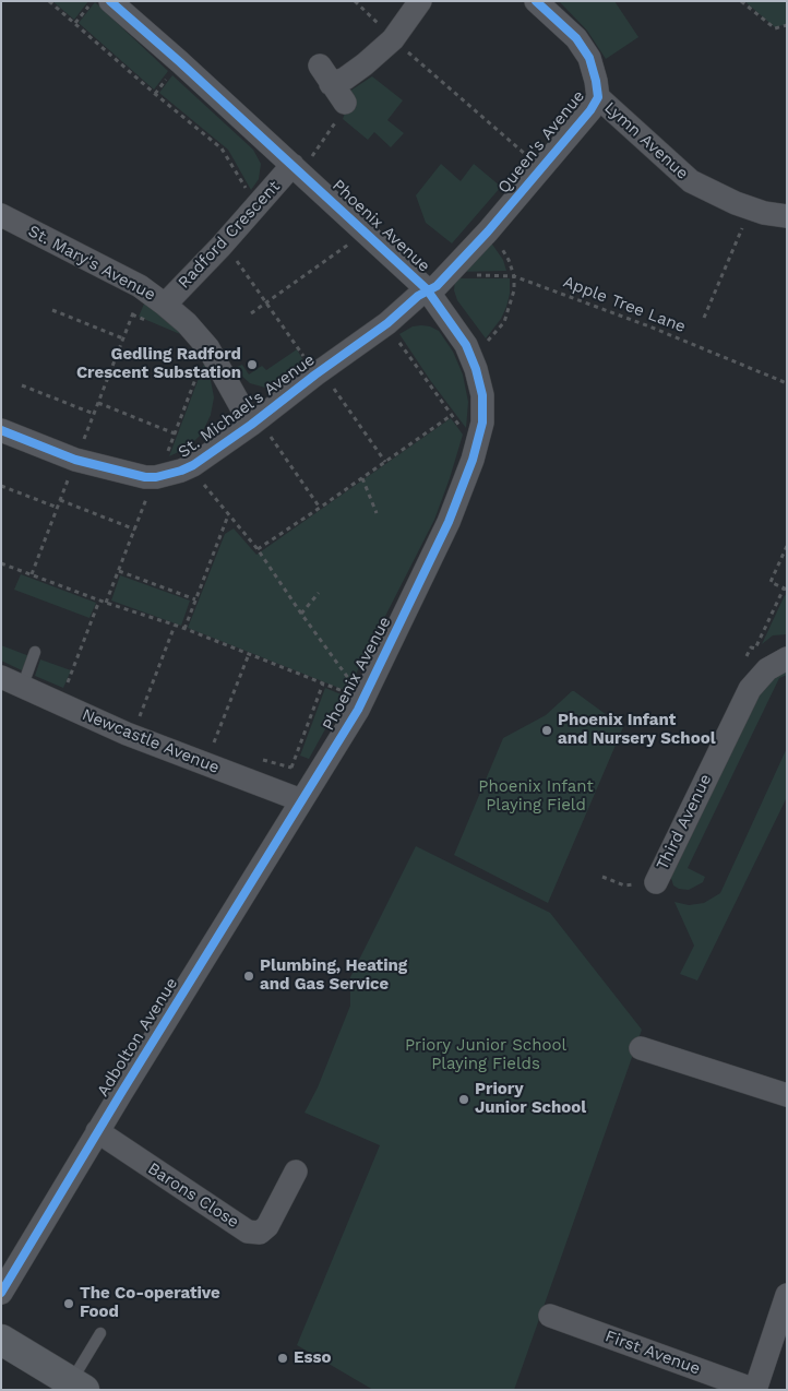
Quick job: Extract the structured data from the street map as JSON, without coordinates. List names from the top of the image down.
{
  "streets": {
    "street": [
      "Lymn Avenue",
      "Queen's Avenue",
      "Phoenix Avenue",
      "Radford Crescent",
      "St. Mary's Avenue",
      "St. Michael's Avenue",
      "Newcastle Avenue",
      "Third Avenue",
      "Adbolton Avenue",
      "Barons Close",
      "First Avenue"
    ],
    "path": ["Apple Tree Lane"]
  },
  "crossings": [
    ["Lymn Avenue", "Queen's Avenue"],
    ["Queen's Avenue", "Phoenix Avenue"],
    ["Queen's Avenue", "Apple Tree Lane"],
    ["Queen's Avenue", "St. Michael's Avenue"],
    ["Phoenix Avenue", "Radford Crescent"],
    ["Phoenix Avenue", "St. Michael's Avenue"],
    ["Phoenix Avenue", "Newcastle Avenue"],
    ["Phoenix Avenue", "Adbolton Avenue"],
    ["Radford Crescent", "St. Mary's Avenue"],
    ["St. Mary's Avenue", "St. Michael's Avenue"],
    ["Newcastle Avenue", "Adbolton Avenue"],
    ["Adbolton Avenue", "Barons Close"]
  ],
  "parks": ["Phoenix Infant Playing Field", "Priory Junior School Playing Fields"],
  "places": [
    "Gedling Radford Crescent Substation",
    "Phoenix Infant and Nursery School",
    "Plumbing, Heating and Gas Service",
    "Priory Junior School",
    "The Co-operative Food",
    "Esso"
  ]
}
